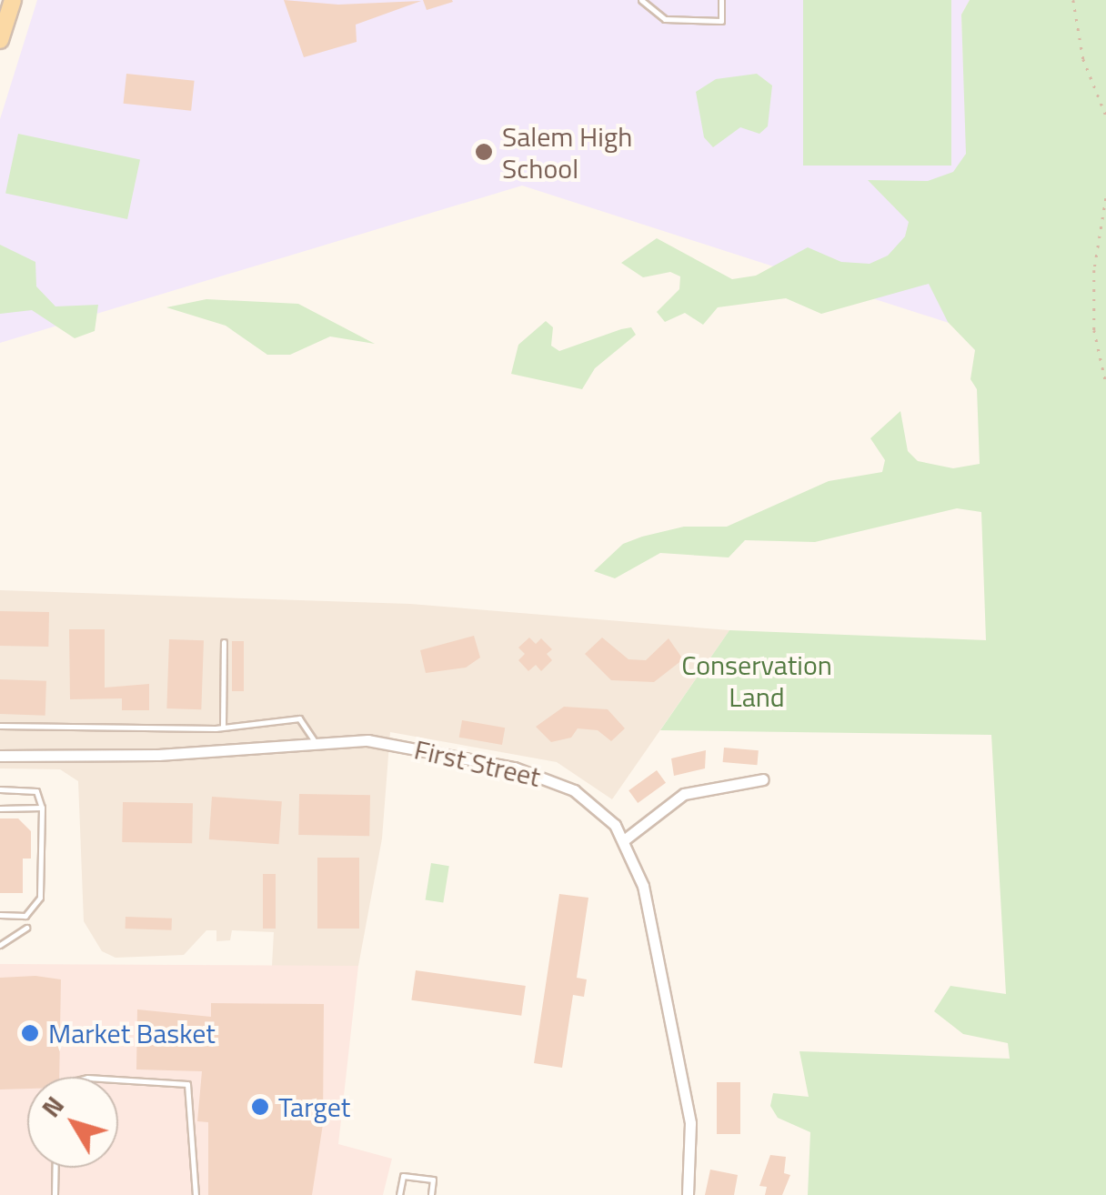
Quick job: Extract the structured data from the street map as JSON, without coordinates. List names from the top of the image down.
{
  "streets": {
    "street": ["First Street"]
  },
  "parks": ["Conservation Land"],
  "places": ["Salem High School", "Market Basket", "Target"],
  "north": "top left"
}
